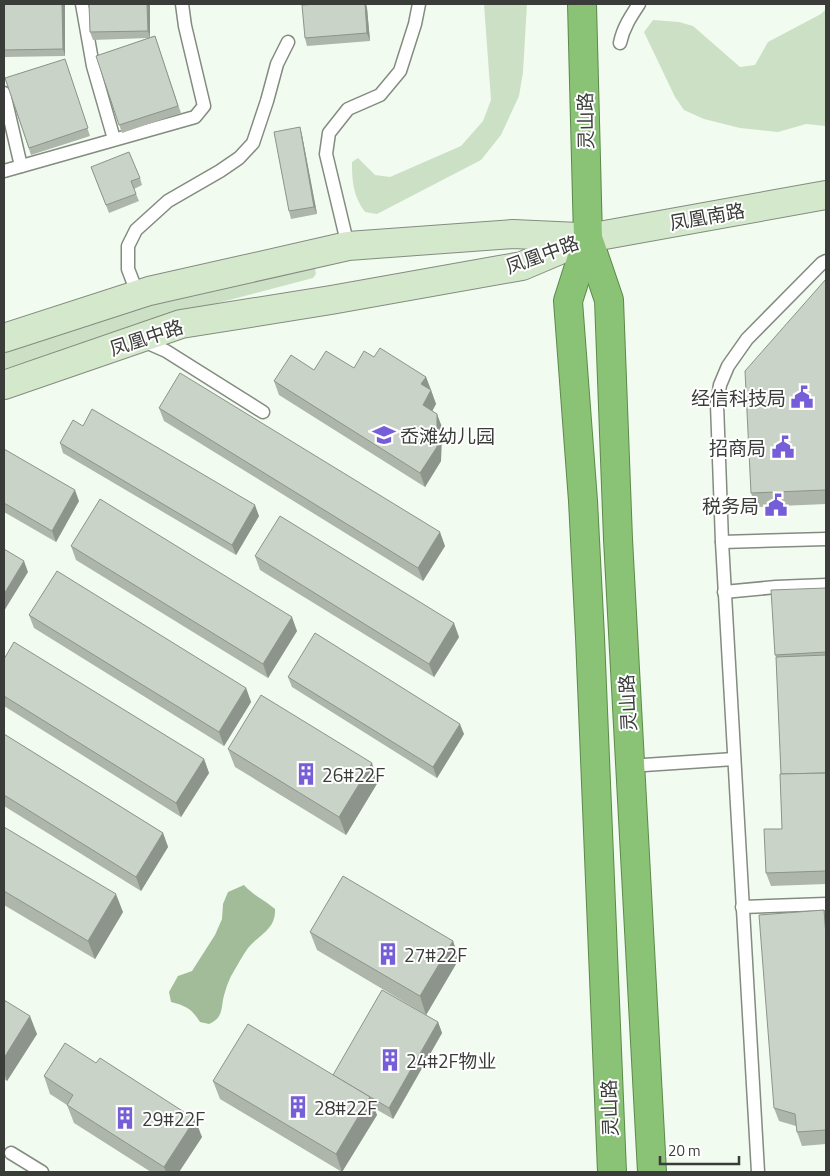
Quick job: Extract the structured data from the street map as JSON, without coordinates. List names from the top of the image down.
{
  "streets": {
    "highway": ["灵山路"],
    "main road": ["凤凰南路", "凤凰中路"]
  },
  "crossings": [
    ["灵山路", "凤凰南路"],
    ["灵山路", "凤凰中路"],
    ["凤凰南路", "凤凰中路"]
  ],
  "places": {
    "public building": ["经信科技局", "招商局", "税务局"],
    "school or university": ["岙滩幼儿园"],
    "building": [
      "26#22F",
      "27#22F",
      "24#2F物业",
      "28#22F",
      "29#22F"
    ]
  },
  "scale_bar": "20 m"
}
